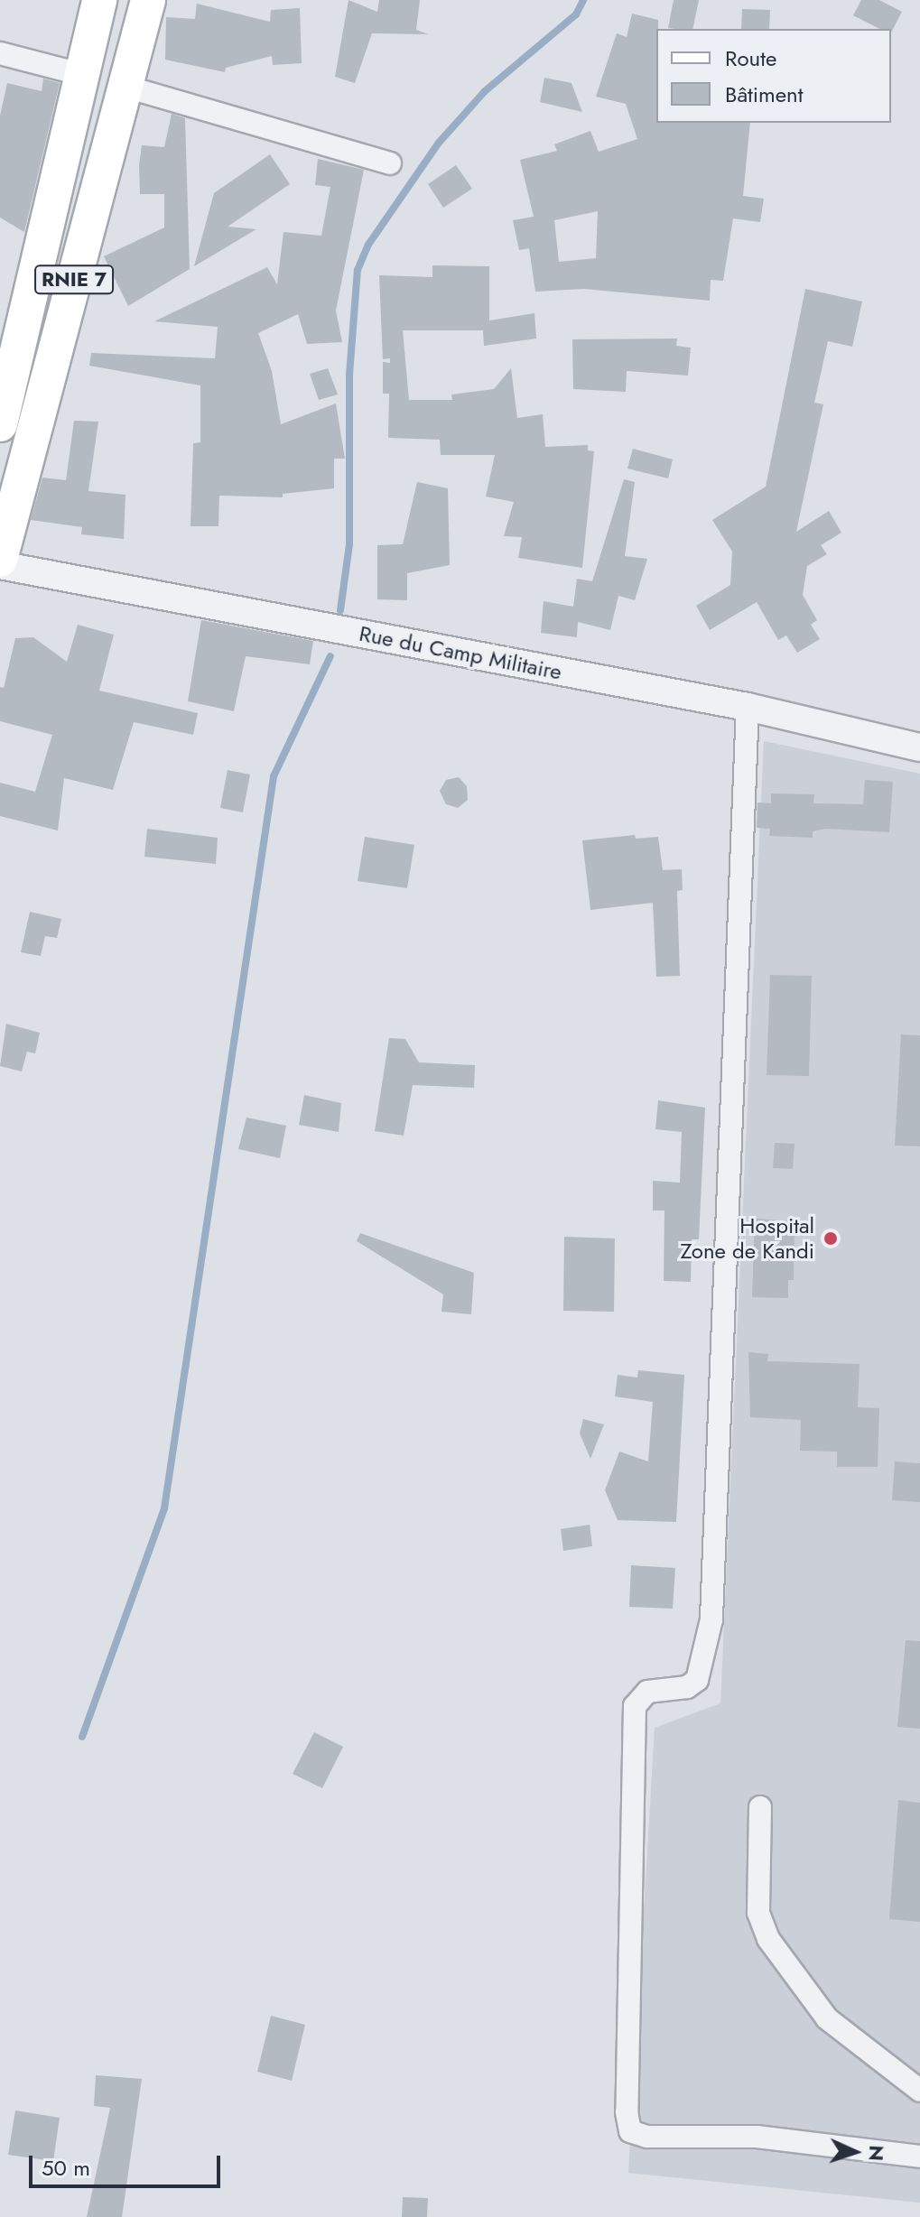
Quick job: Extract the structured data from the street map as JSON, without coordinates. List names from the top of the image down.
{
  "streets": {
    "main road": ["RNIE 7"],
    "street": ["Rue du Camp Militaire"]
  },
  "places": ["Hospital Zone de Kandi"],
  "legend": ["Route", "Bâtiment"],
  "scale_bar": "50 m",
  "north": "right"
}
